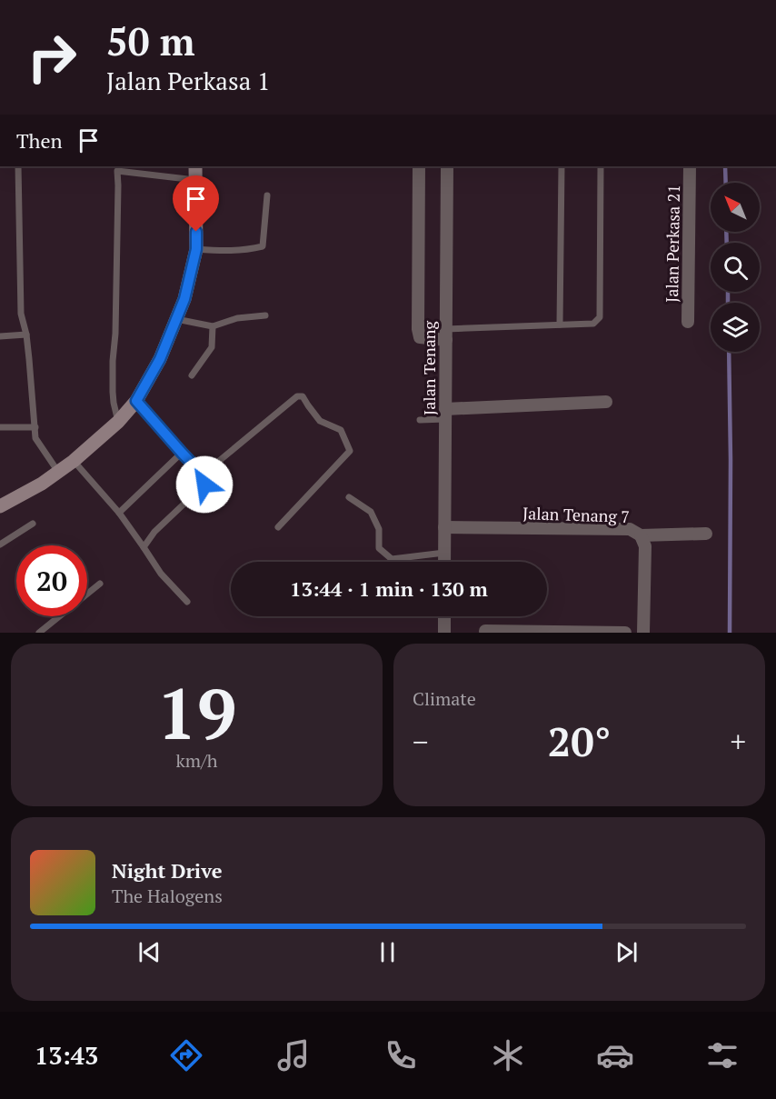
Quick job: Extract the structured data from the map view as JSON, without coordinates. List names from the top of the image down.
{
  "streets": {
    "street": ["Jalan Perkasa 21", "Jalan Tenang", "Jalan Tenang 7"]
  },
  "crossings": [
    ["Jalan Tenang", "Jalan Tenang 7"]
  ],
  "north": "top left",
  "page": {
    "turn": ["50 m", "Jalan Perkasa 1"],
    "then": "Then",
    "limit": "20",
    "trip": "13:44 · 1 min · 130 m",
    "tile": [
      ["19", "km/h"],
      "Climate"
    ],
    "heat": ["−", "20°", "+"],
    "song": ["Night Drive", "The Halogens"],
    "tabs": "13:43"
  }
}
